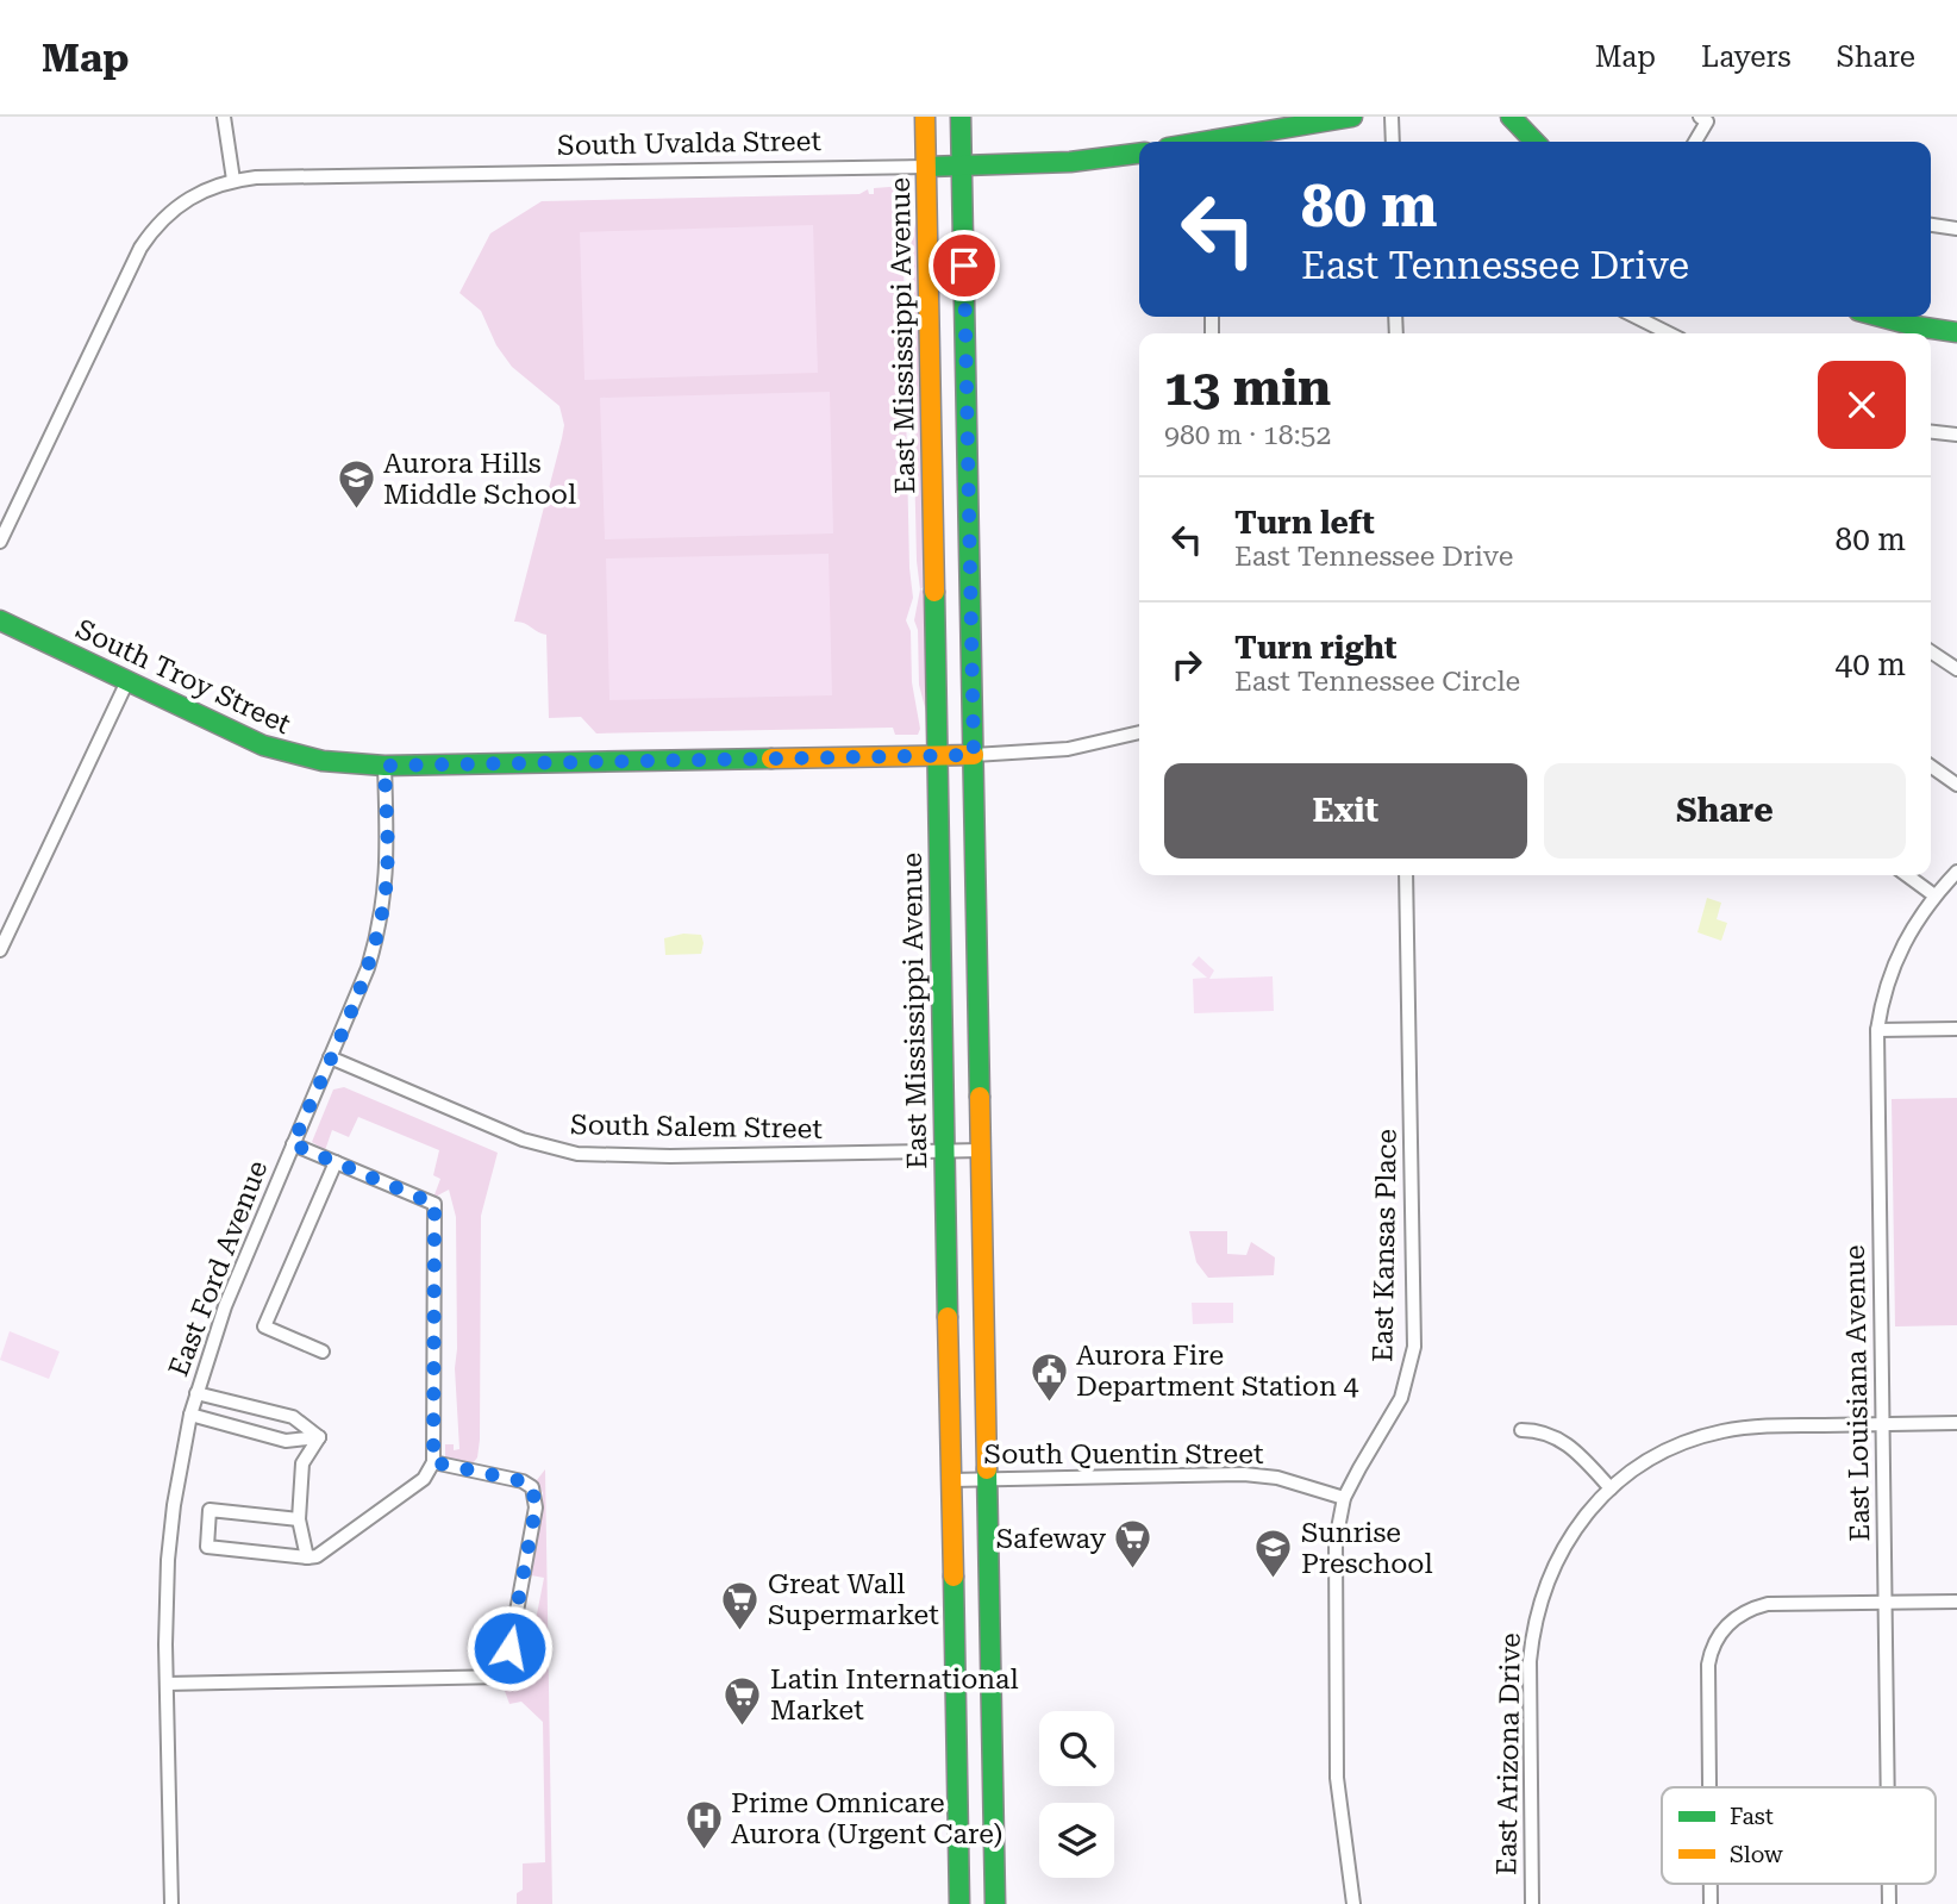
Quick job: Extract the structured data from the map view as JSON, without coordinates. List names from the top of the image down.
{
  "streets": {
    "main road": ["South Uvalda Street", "East Mississippi Avenue", "South Troy Street"],
    "street": [
      "South Salem Street",
      "East Kansas Place",
      "East Ford Avenue",
      "East Louisiana Avenue",
      "South Quentin Street",
      "East Arizona Drive"
    ]
  },
  "crossings": [
    ["South Uvalda Street", "East Mississippi Avenue"],
    ["East Mississippi Avenue", "South Troy Street"],
    ["East Mississippi Avenue", "South Salem Street"],
    ["East Mississippi Avenue", "South Quentin Street"],
    ["South Troy Street", "East Ford Avenue"],
    ["South Salem Street", "East Ford Avenue"],
    ["East Kansas Place", "South Quentin Street"],
    ["East Louisiana Avenue", "East Arizona Drive"]
  ],
  "places": {
    "school or university": ["Aurora Hills Middle School", "Sunrise Preschool"],
    "public building": ["Aurora Fire Department Station 4"],
    "supermarket": ["Safeway", "Great Wall Supermarket", "Latin International Market"],
    "hospital": ["Prime Omnicare Aurora (Urgent Care)"]
  },
  "legend": ["Fast", "Slow"],
  "page": {
    "header": "Map",
    "nav": ["Map", "Layers", "Share"],
    "turn": ["80 m", "East Tennessee Drive"],
    "heading": ["13 min", "980 m · 18:52"],
    "list": [
      {
        "name": "Turn left",
        "note": "East Tennessee Drive",
        "value": "80 m"
      },
      {
        "name": "Turn right",
        "note": "East Tennessee Circle",
        "value": "40 m"
      }
    ],
    "buttons": ["Exit", "Share"]
  }
}
